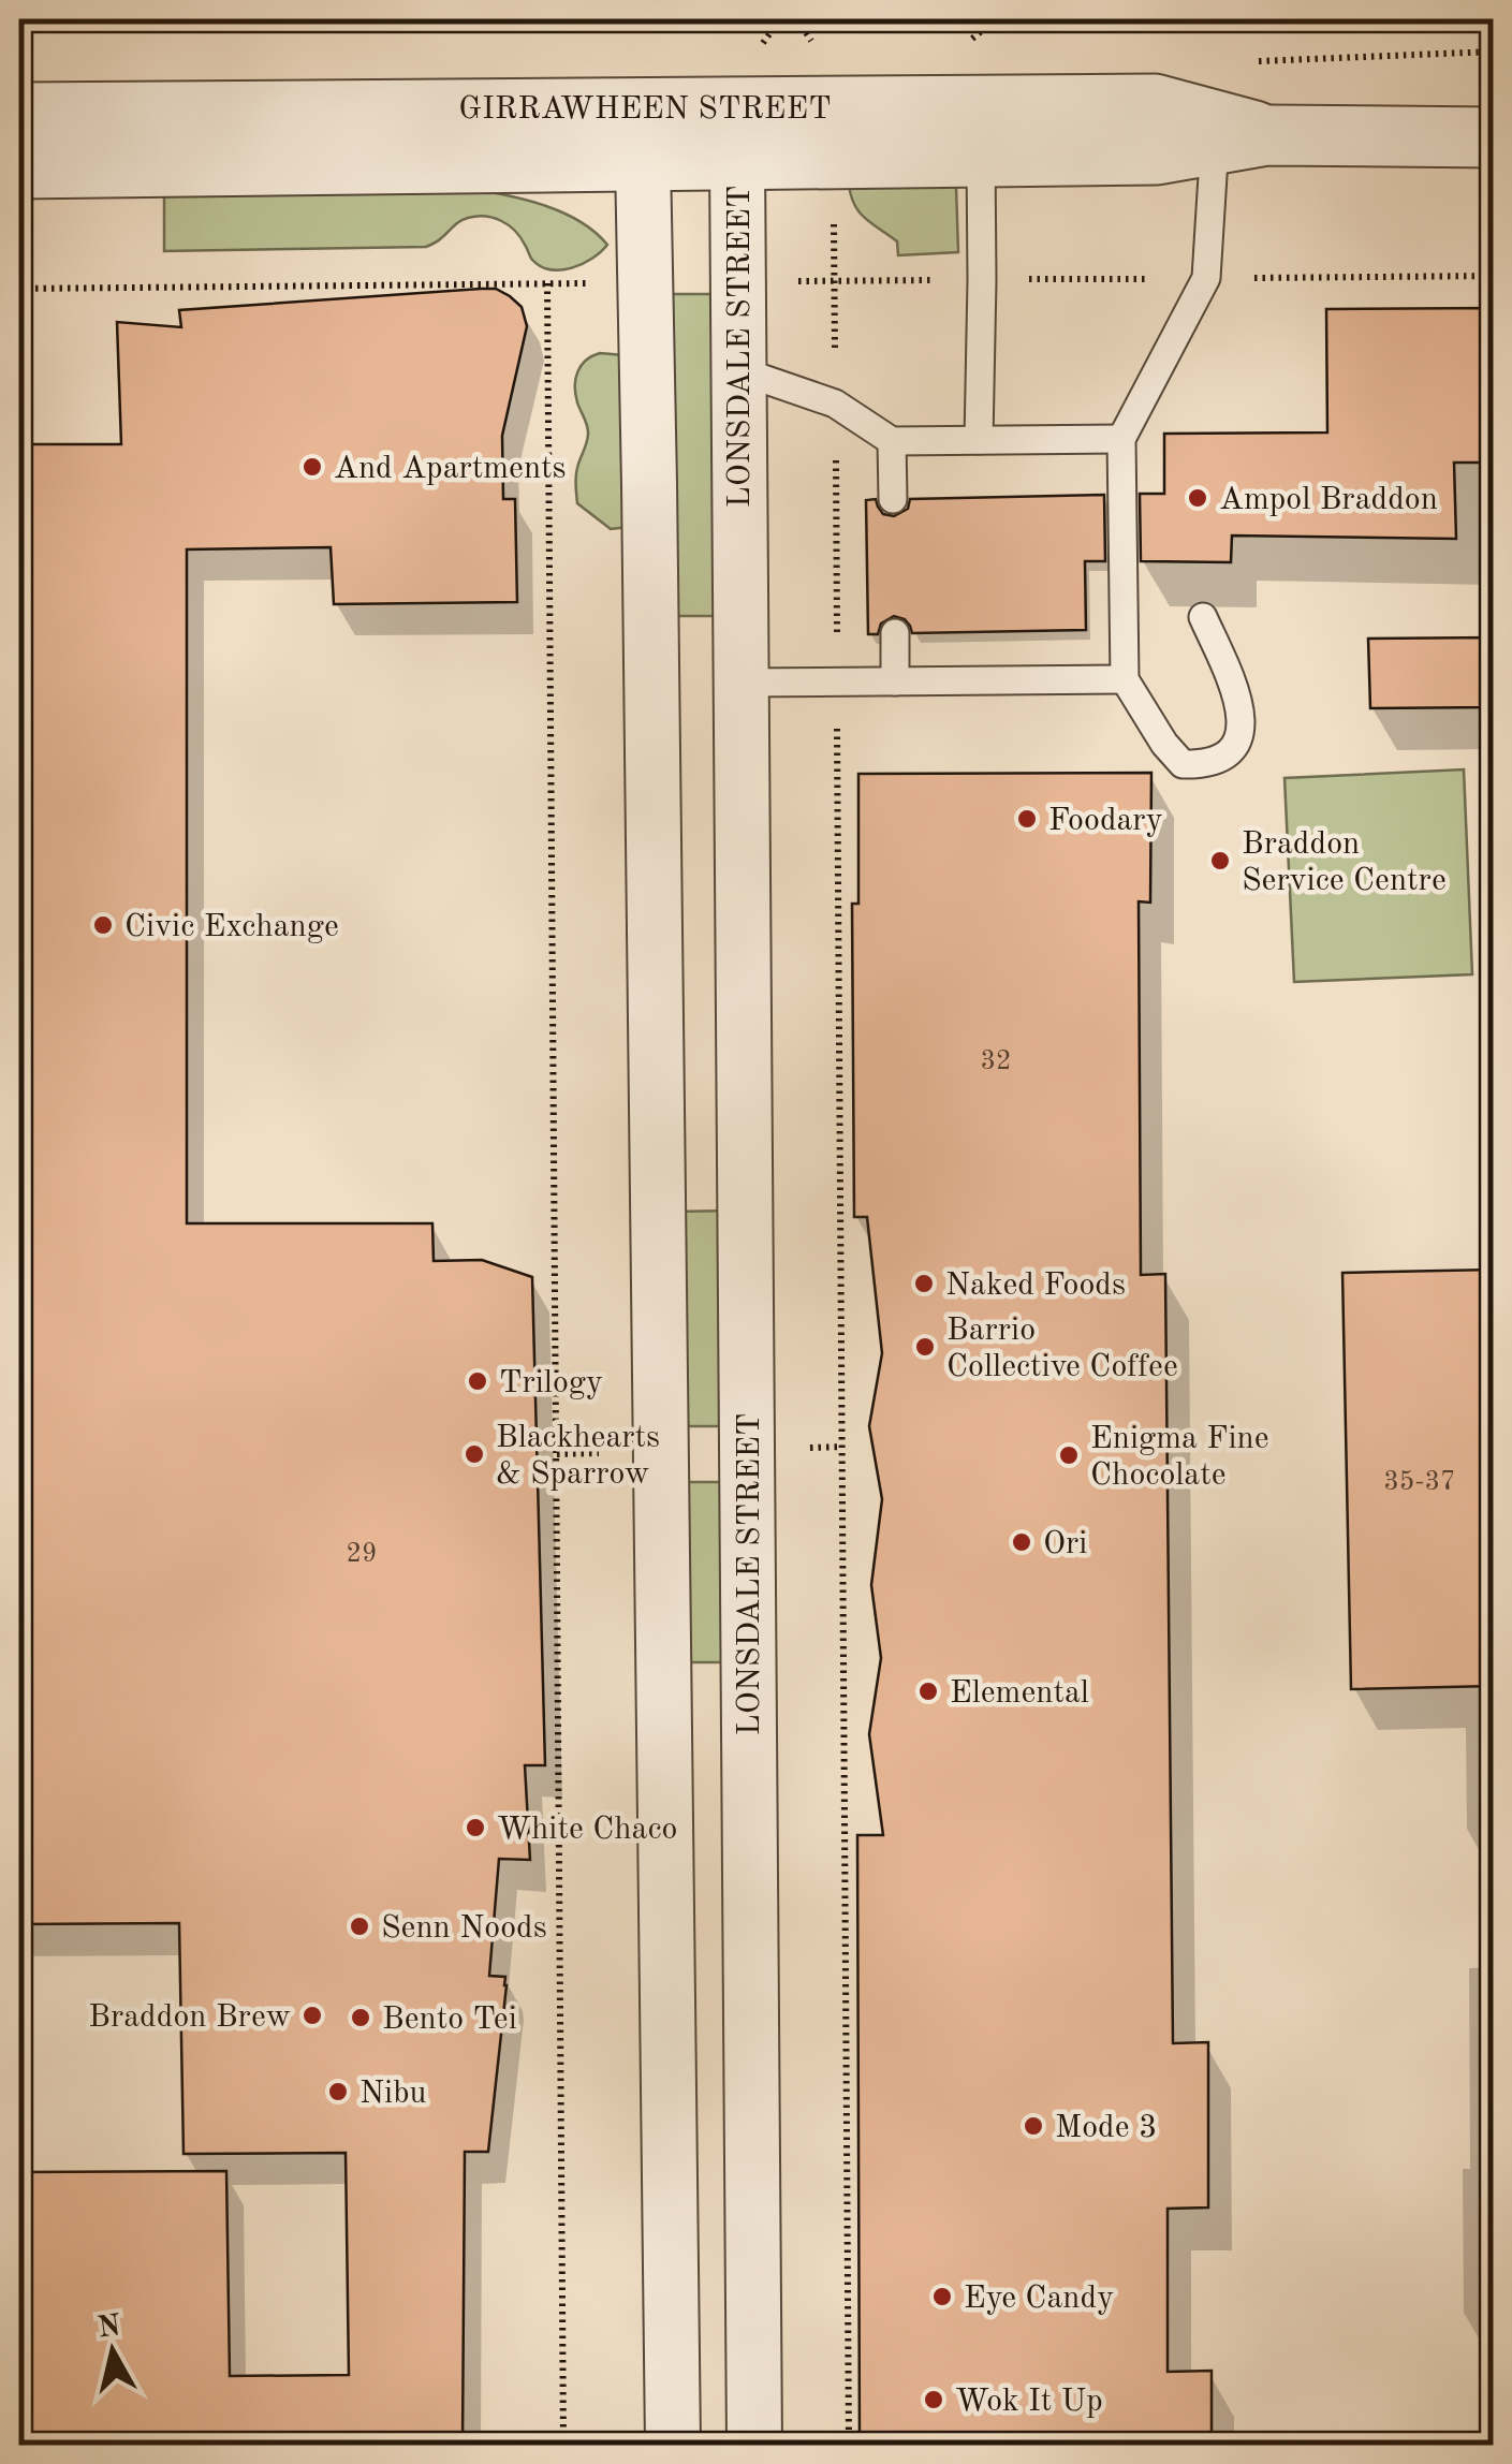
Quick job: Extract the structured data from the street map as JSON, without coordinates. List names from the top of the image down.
{
  "streets": {
    "street": ["GIRRAWHEEN STREET", "LONSDALE STREET"]
  },
  "crossings": [
    ["GIRRAWHEEN STREET", "LONSDALE STREET"]
  ],
  "places": [
    "And Apartments",
    "Ampol Braddon",
    "Foodary",
    "Braddon Service Centre",
    "Civic Exchange",
    "Naked Foods",
    "Barrio Collective Coffee",
    "Trilogy",
    "Blackhearts & Sparrow",
    "Enigma Fine Chocolate",
    "Ori",
    "Elemental",
    "White Chaco",
    "Senn Noods",
    "Braddon Brew",
    "Bento Tei",
    "Nibu",
    "Mode 3",
    "Eye Candy",
    "Wok It Up"
  ],
  "house_numbers": ["32", "35-37", "29"],
  "north": "top"
}
